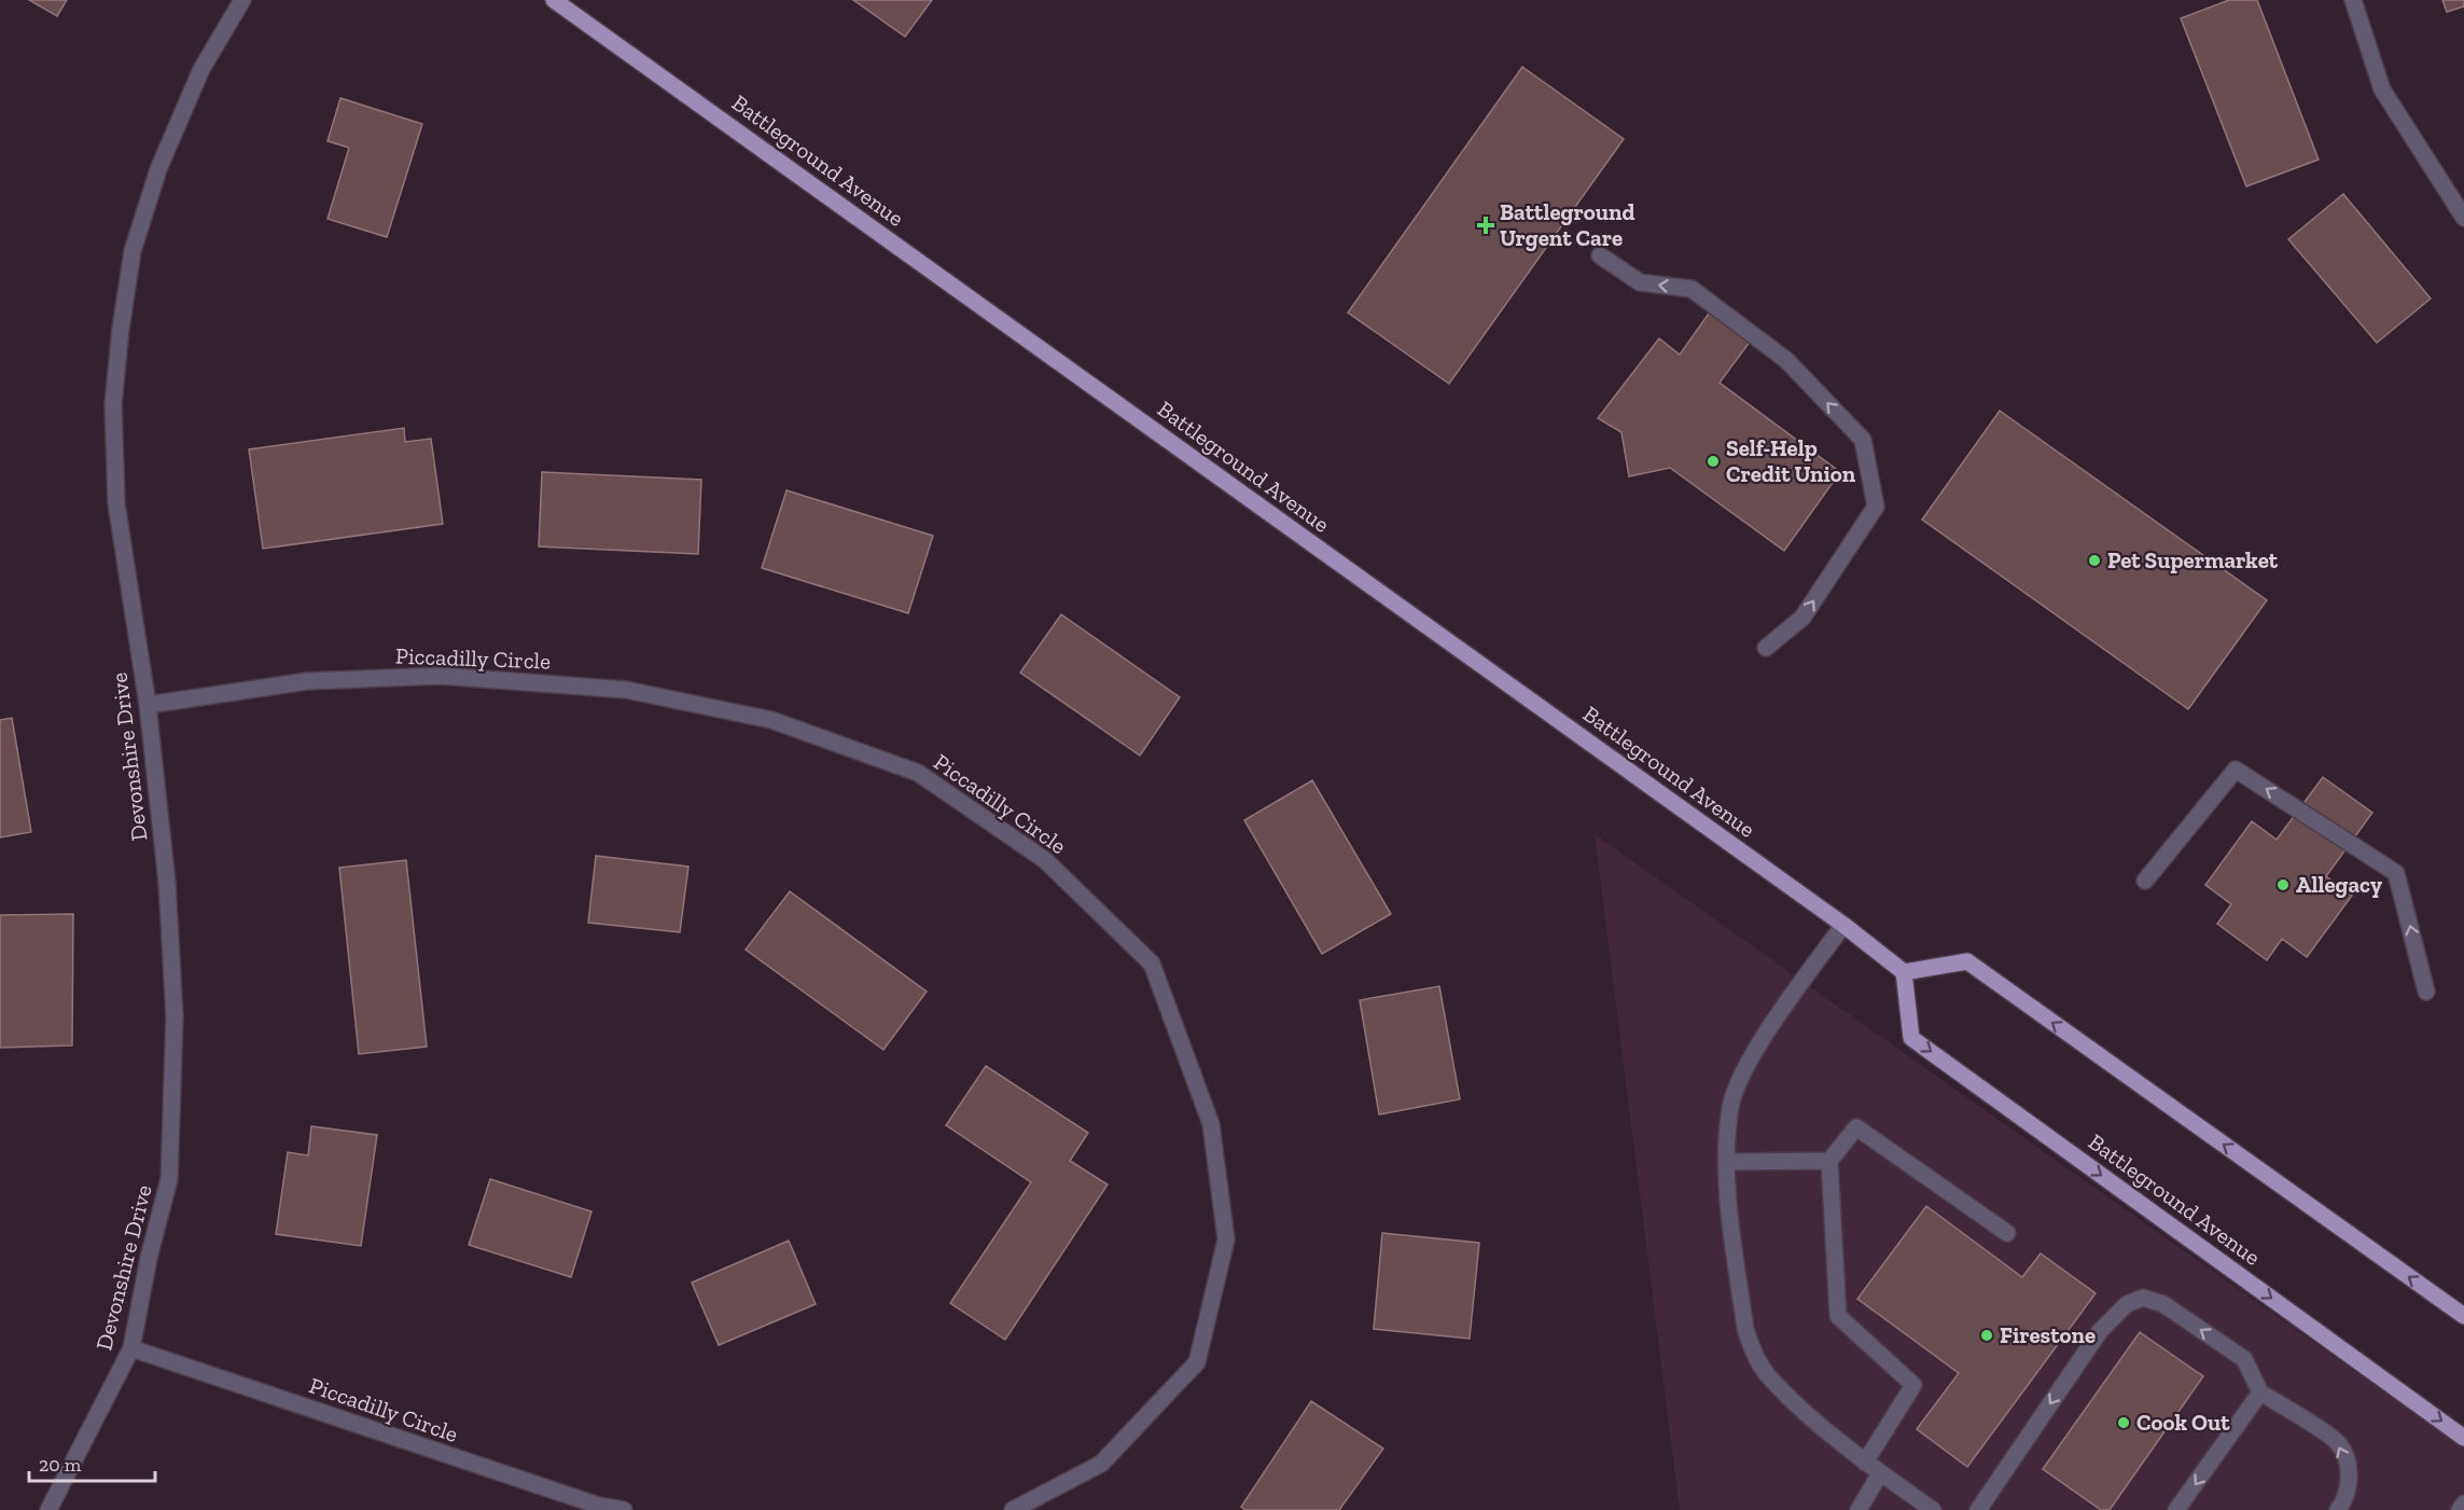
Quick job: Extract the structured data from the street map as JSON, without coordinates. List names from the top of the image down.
{
  "streets": {
    "main road": ["Battleground Avenue"],
    "street": ["Piccadilly Circle", "Devonshire Drive"]
  },
  "crossings": [
    ["Piccadilly Circle", "Devonshire Drive"]
  ],
  "places": {
    "health": ["Battleground Urgent Care"],
    "other": [
      "Self-Help Credit Union",
      "Pet Supermarket",
      "Allegacy",
      "Firestone",
      "Cook Out"
    ]
  },
  "scale_bar": "20 m"
}
